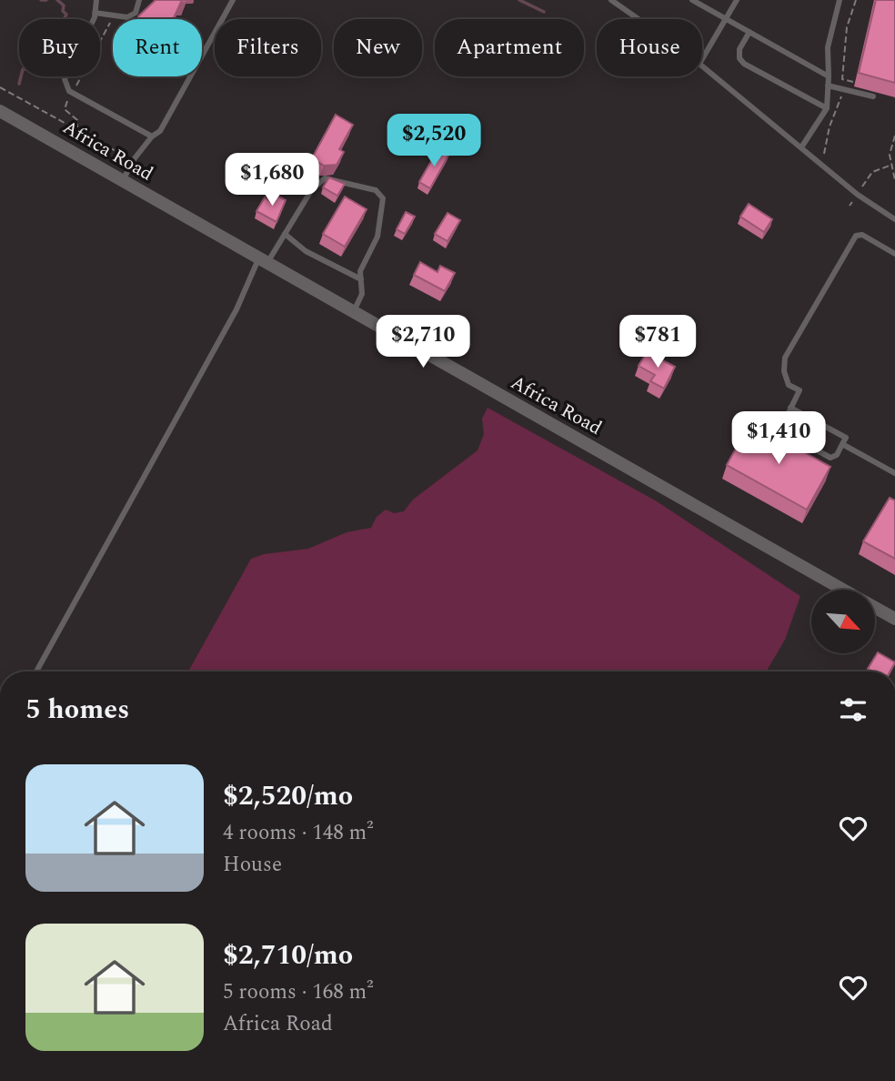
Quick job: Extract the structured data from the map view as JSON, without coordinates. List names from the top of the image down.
{
  "streets": {
    "street": ["Africa Road"]
  },
  "north": "bottom right",
  "page": {
    "chip": [
      "Buy",
      "Rent",
      "Filters",
      "New",
      "Apartment",
      "House"
    ],
    "price": [
      "$2,520",
      "$1,680",
      "$2,710",
      "$781",
      "$1,410"
    ],
    "heading": "5 homes",
    "list": [
      {
        "name": "$2,520/mo",
        "note": "4 rooms · 148 m² · House"
      },
      {
        "name": "$2,710/mo",
        "note": "5 rooms · 168 m² · Africa Road"
      }
    ]
  }
}
